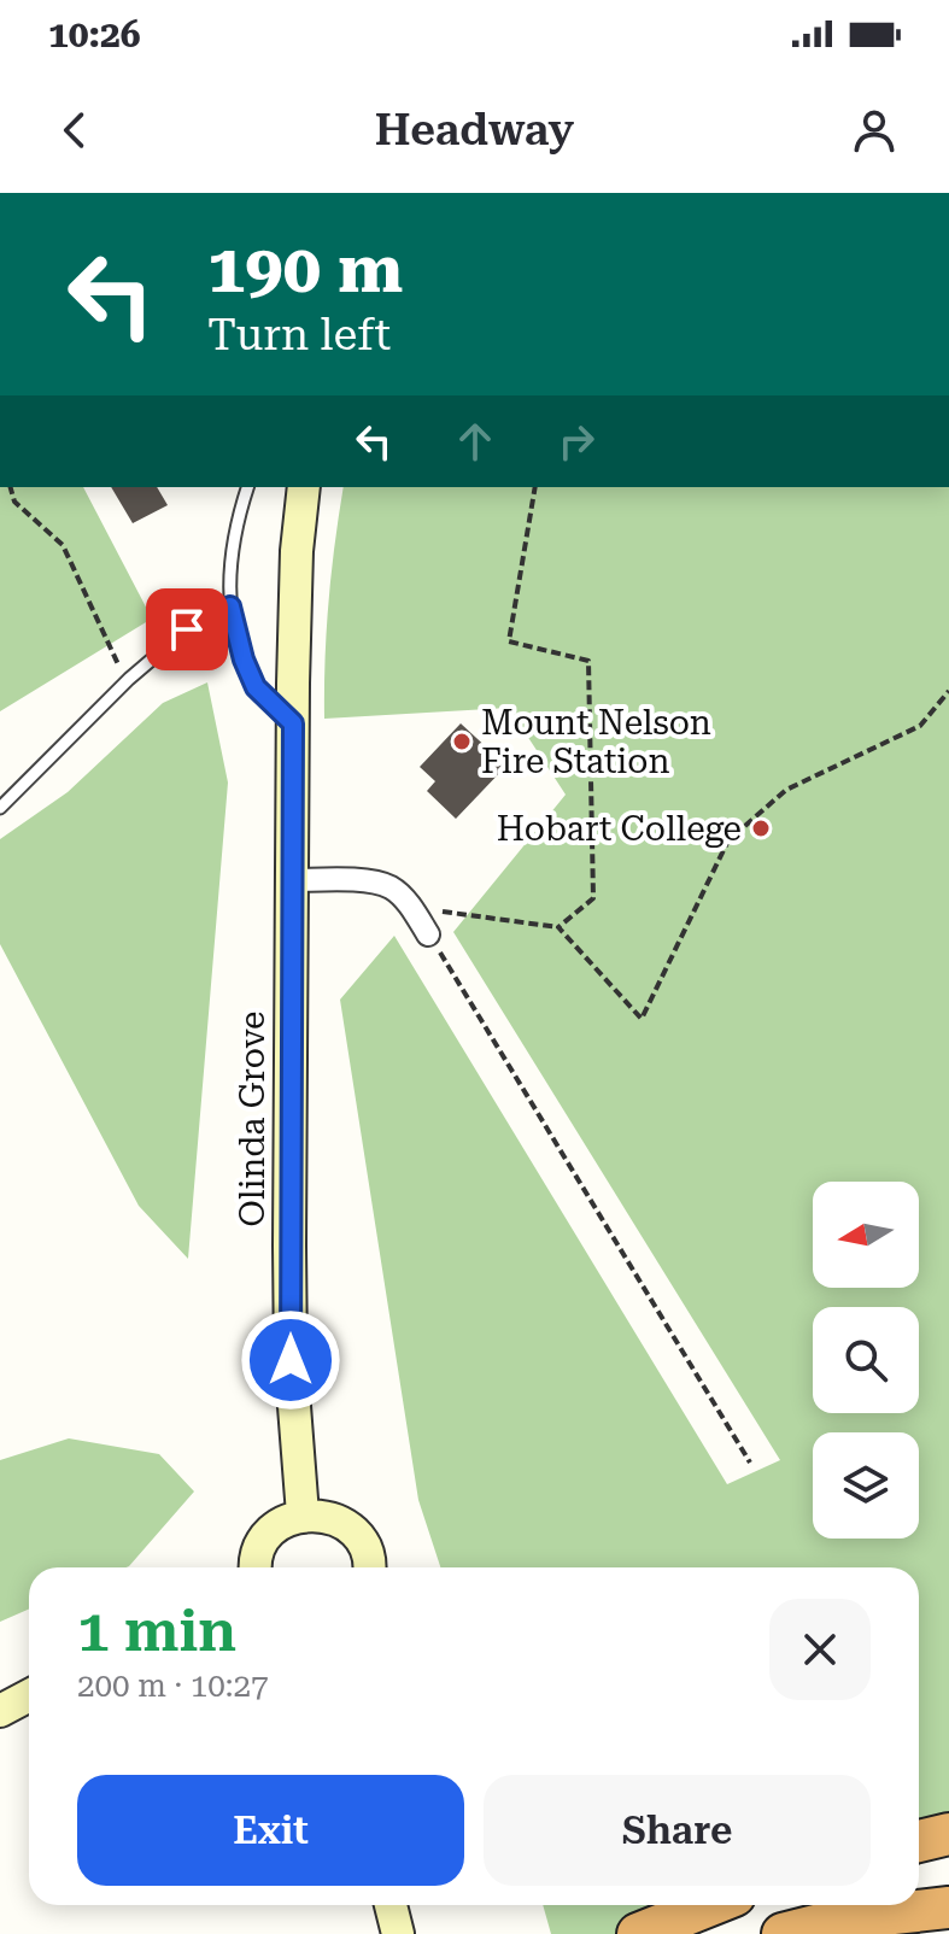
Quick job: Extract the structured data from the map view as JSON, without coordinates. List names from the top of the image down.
{
  "streets": {
    "main road": ["Olinda Grove"]
  },
  "places": ["Mount Nelson Fire Station", "Hobart College"],
  "north": "left",
  "page": {
    "status": "10:26",
    "header": "Headway",
    "turn": ["190 m", "Turn left"],
    "heading": ["1 min", "200 m · 10:27"],
    "buttons": ["Exit", "Share"]
  }
}
